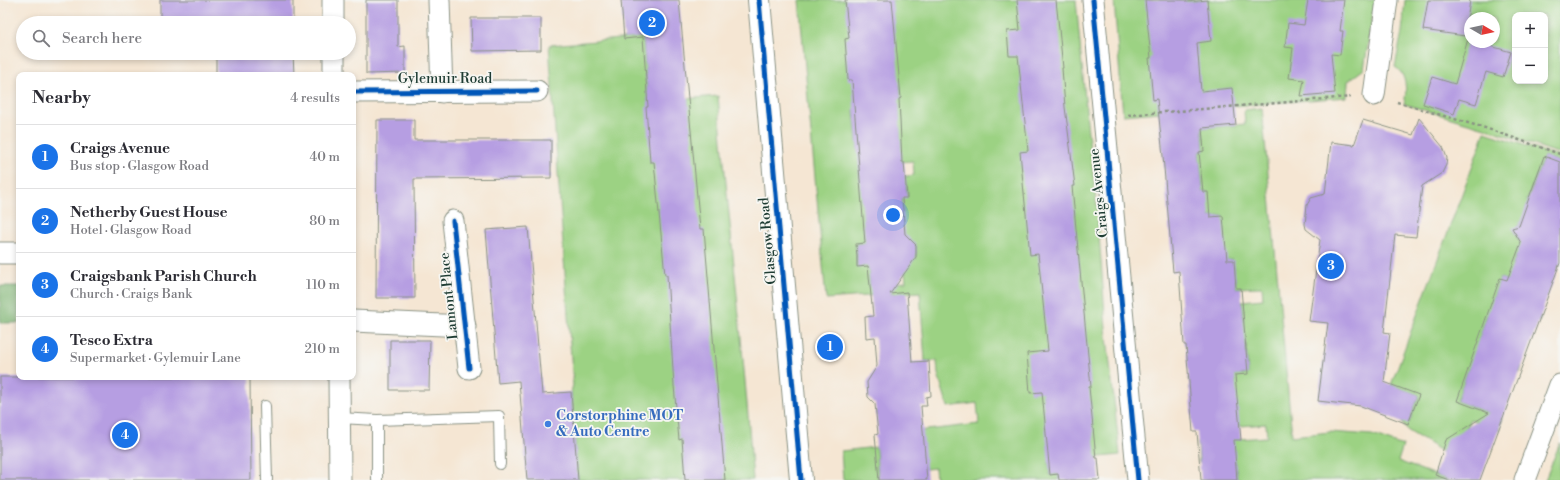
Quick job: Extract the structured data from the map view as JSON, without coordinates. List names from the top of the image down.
{
  "streets": {
    "main road": ["Glasgow Road"],
    "street": ["Gylemuir Road", "Craigs Avenue", "Lamont Place"]
  },
  "places": ["Corstorphine MOT & Auto Centre"],
  "north": "right",
  "page": {
    "pins": [
      "2",
      "3",
      "1",
      "4"
    ],
    "map_buttons": ["+", "−"],
    "search": "Search here",
    "heading": ["Nearby", "4 results"],
    "list": [
      {
        "mark": "1",
        "name": "Craigs Avenue",
        "note": "Bus stop · Glasgow Road",
        "value": "40 m"
      },
      {
        "mark": "2",
        "name": "Netherby Guest House",
        "note": "Hotel · Glasgow Road",
        "value": "80 m"
      },
      {
        "mark": "3",
        "name": "Craigsbank Parish Church",
        "note": "Church · Craigs Bank",
        "value": "110 m"
      },
      {
        "mark": "4",
        "name": "Tesco Extra",
        "note": "Supermarket · Gylemuir Lane",
        "value": "210 m"
      }
    ]
  }
}
